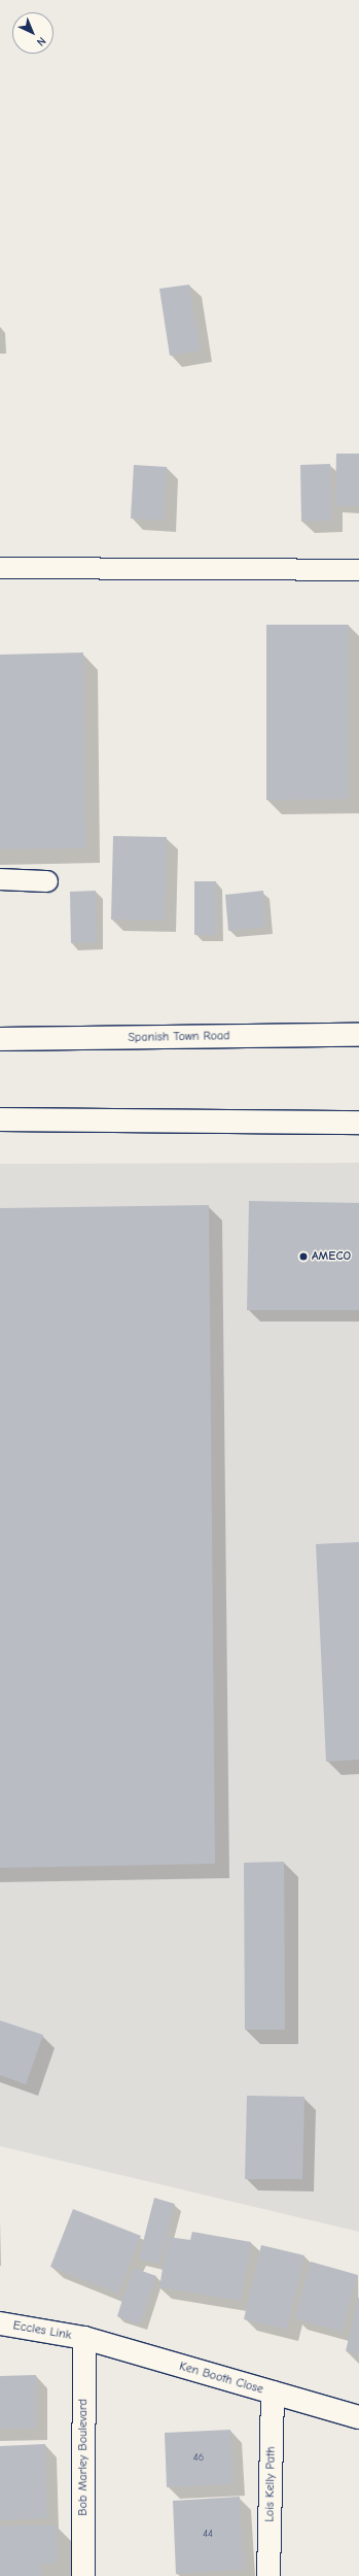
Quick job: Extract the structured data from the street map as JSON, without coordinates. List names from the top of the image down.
{
  "streets": {
    "main road": [
      "Spanish Town Road",
      "Eccles Link",
      "Ken Booth Close",
      "Bob Marley Boulevard",
      "Lois Kelly Path"
    ]
  },
  "crossings": [
    ["Eccles Link", "Ken Booth Close"],
    ["Eccles Link", "Bob Marley Boulevard"],
    ["Ken Booth Close", "Bob Marley Boulevard"],
    ["Ken Booth Close", "Lois Kelly Path"]
  ],
  "places": ["AMECO"],
  "house_numbers": ["46", "44"],
  "north": "bottom right"
}
